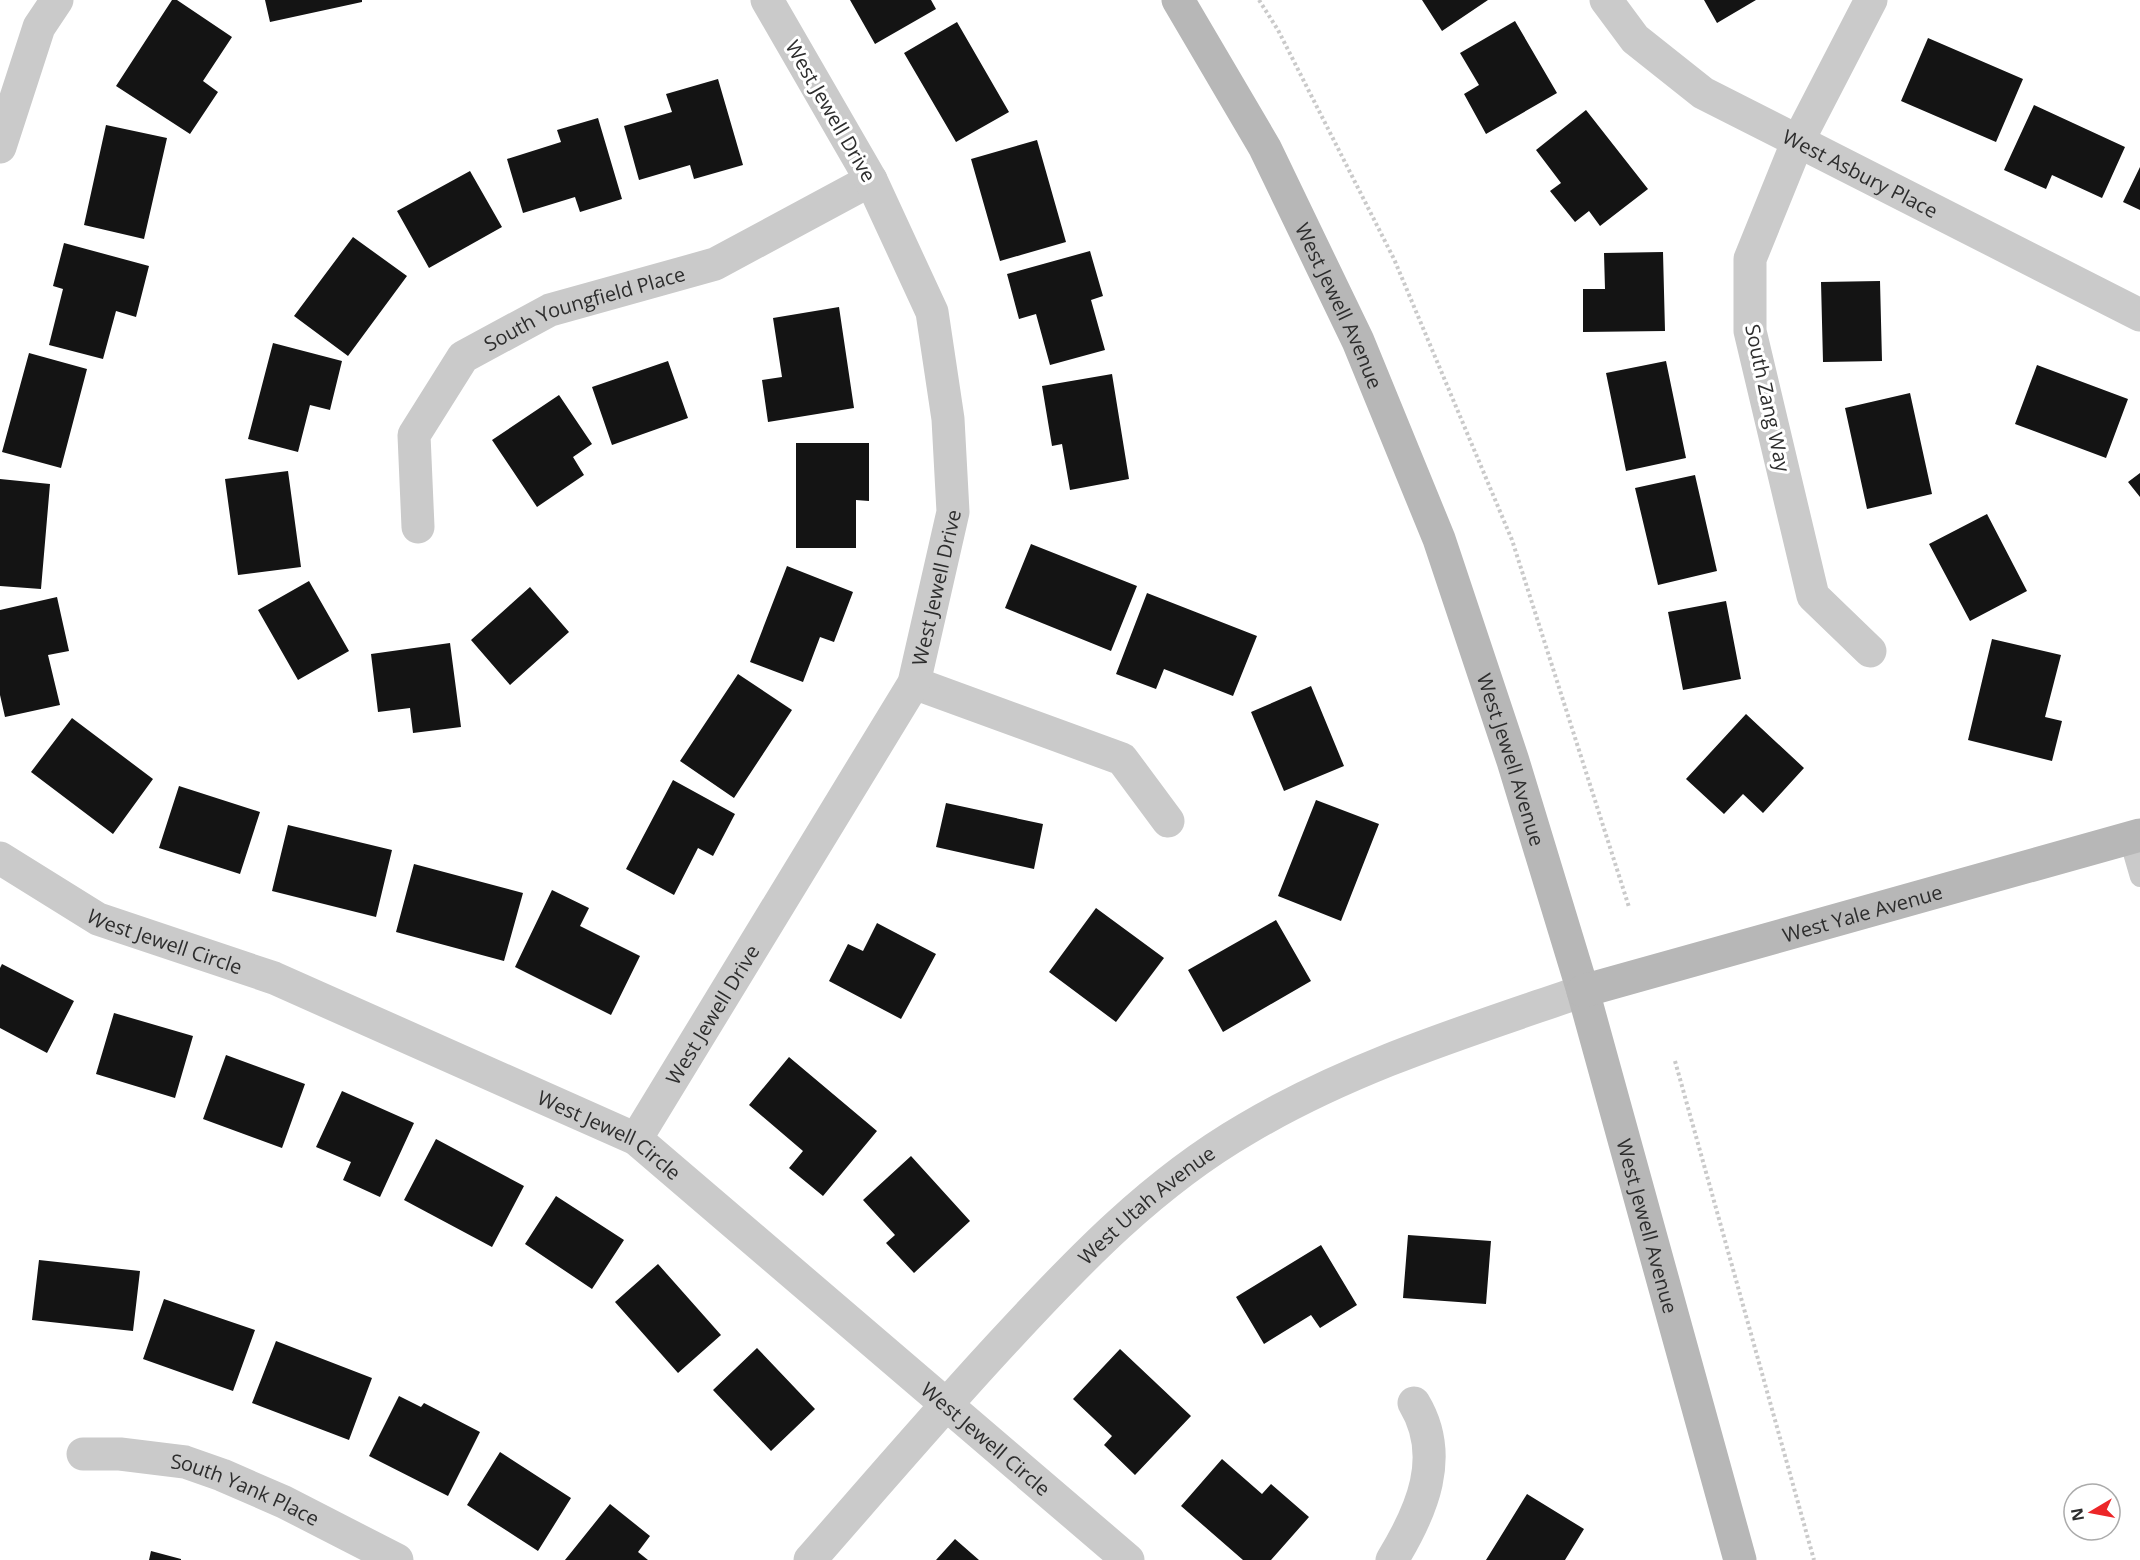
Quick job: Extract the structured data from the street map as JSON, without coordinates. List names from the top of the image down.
{
  "streets": {
    "main road": ["West Jewell Avenue", "West Yale Avenue"],
    "street": [
      "West Jewell Drive",
      "West Asbury Place",
      "South Youngfield Place",
      "South Zang Way",
      "West Jewell Circle",
      "West Utah Avenue",
      "South Yank Place"
    ]
  },
  "crossings": [
    ["West Jewell Drive", "South Youngfield Place"],
    ["West Jewell Drive", "West Jewell Circle"],
    ["West Asbury Place", "South Zang Way"],
    ["West Jewell Avenue", "West Yale Avenue"],
    ["West Jewell Avenue", "West Utah Avenue"],
    ["West Yale Avenue", "West Utah Avenue"],
    ["West Jewell Circle", "West Utah Avenue"]
  ],
  "north": "left"
}
